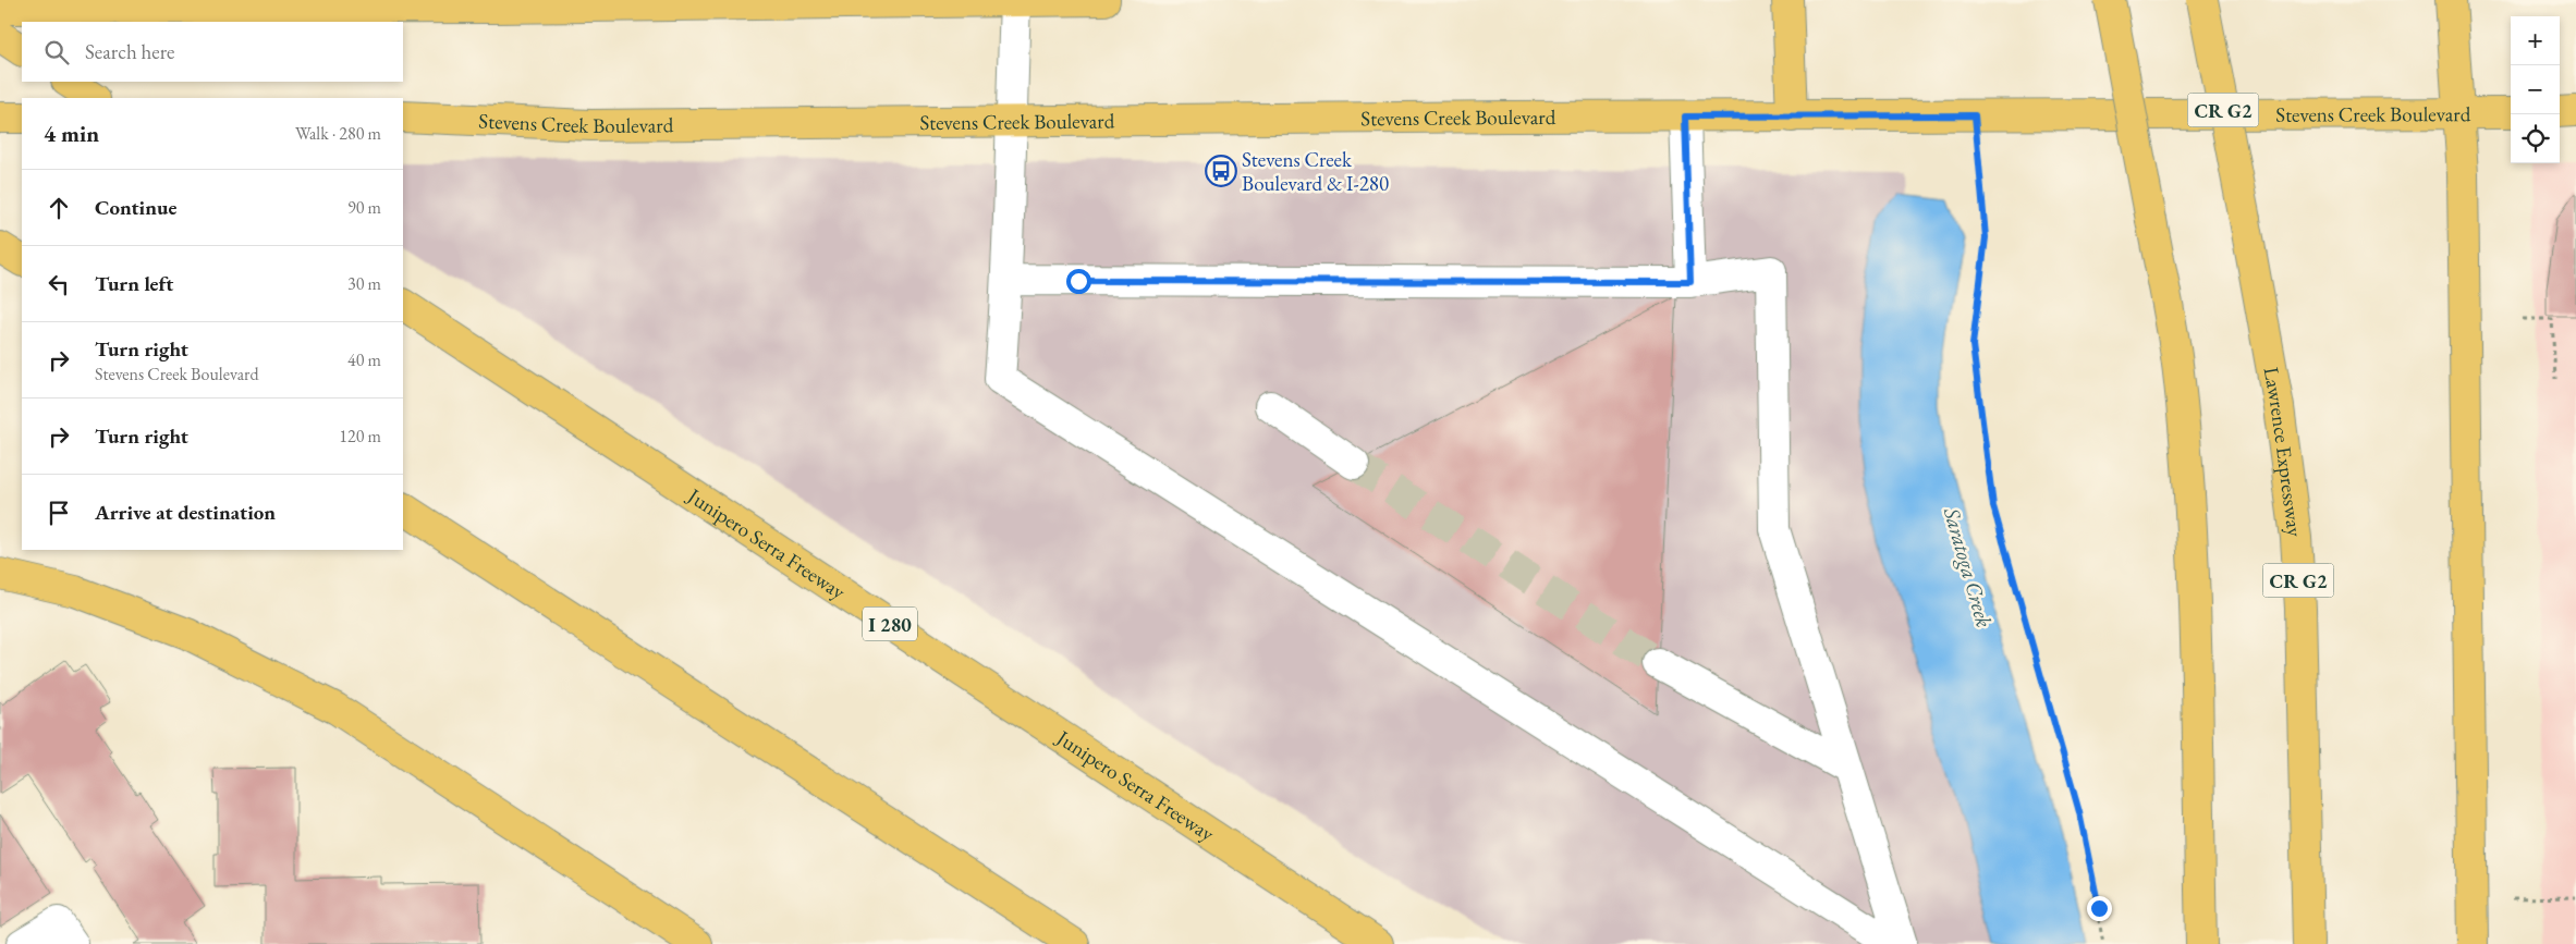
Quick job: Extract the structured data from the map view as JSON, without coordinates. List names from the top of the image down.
{
  "streets": {
    "main road": [
      "CR G2",
      "Stevens Creek Boulevard",
      "Lawrence Expressway",
      "Junipero Serra Freeway",
      "I 280"
    ]
  },
  "water": ["Saratoga Creek"],
  "places": {
    "bus stop": ["Stevens Creek Boulevard & I-280"]
  },
  "page": {
    "map_buttons": ["+", "−"],
    "search": "Search here",
    "heading": ["4 min", "Walk · 280 m"],
    "list": [
      ["Continue", "90 m"],
      ["Turn left", "30 m"],
      ["Turn right", "Stevens Creek Boulevard", "40 m"],
      ["Turn right", "120 m"],
      "Arrive at destination"
    ]
  }
}
